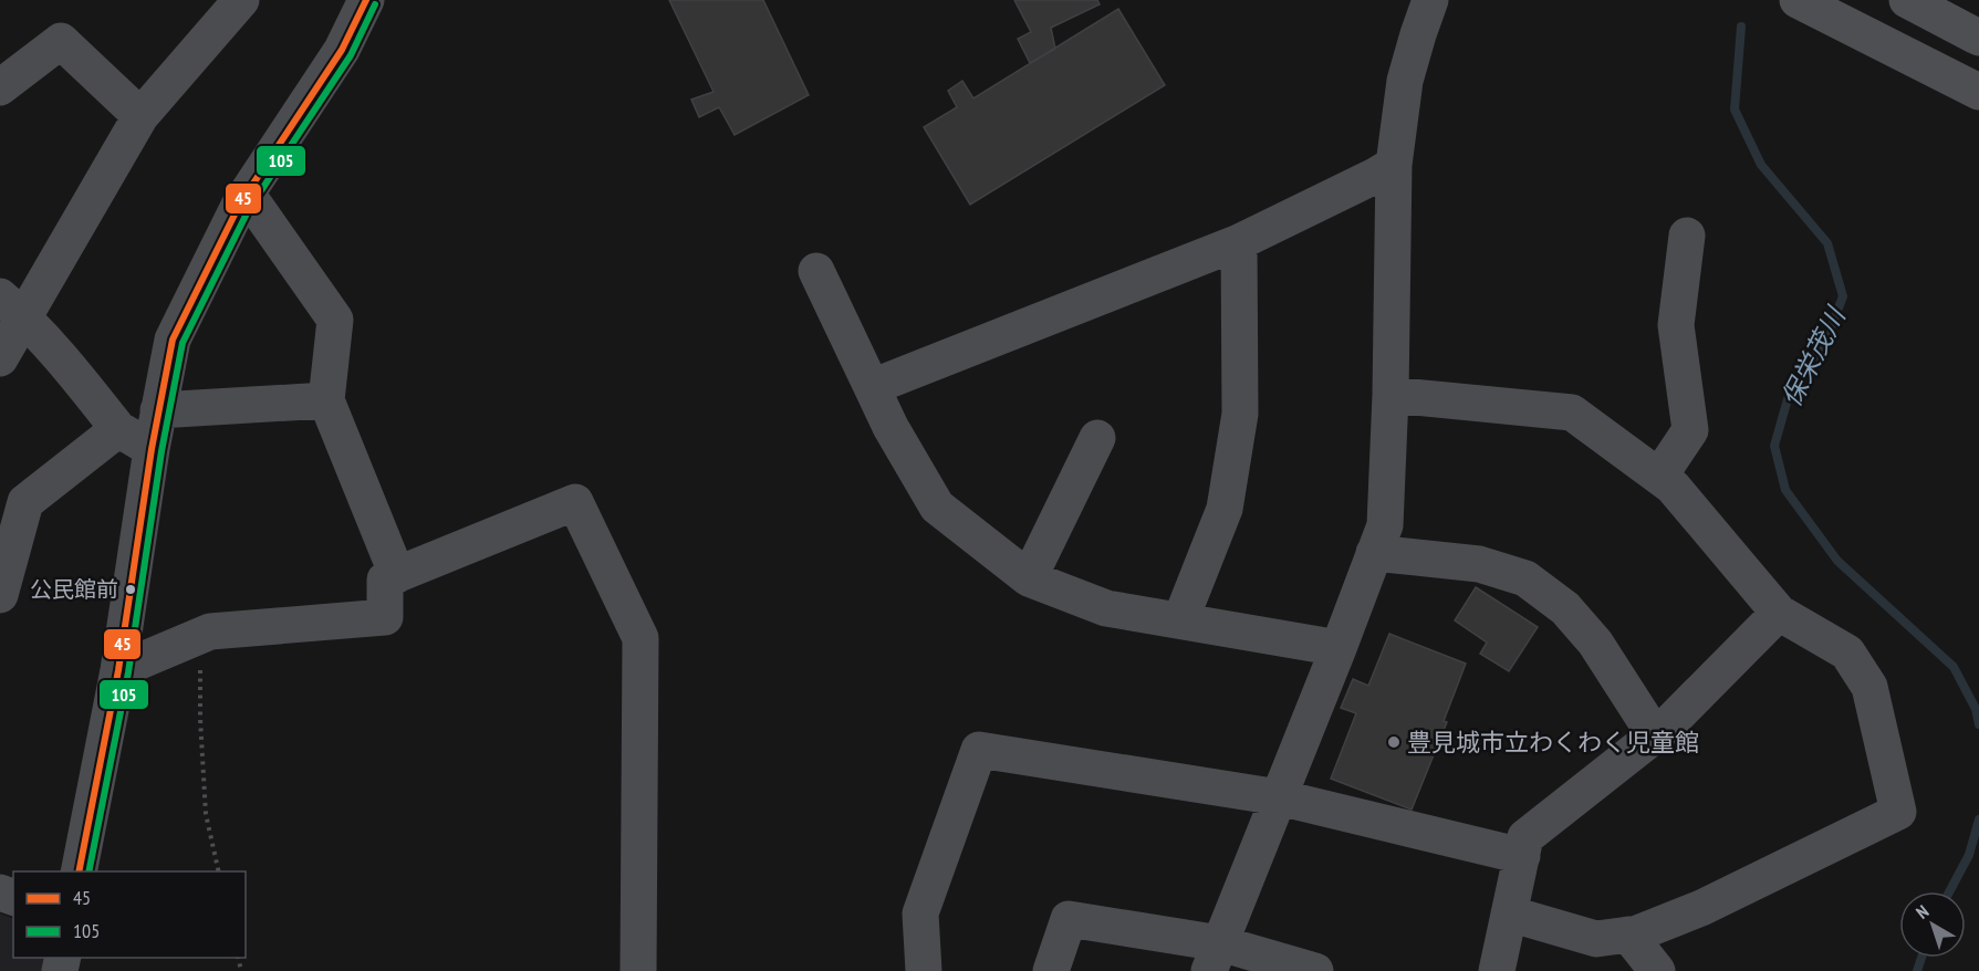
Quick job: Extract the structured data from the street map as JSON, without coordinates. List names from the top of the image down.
{
  "water": ["保栄茂川"],
  "places": ["公民館前", "豊見城市立わくわく児童館"],
  "lines": ["transit line 45", "transit line 105"],
  "legend": ["45", "105"],
  "north": "top left"
}
